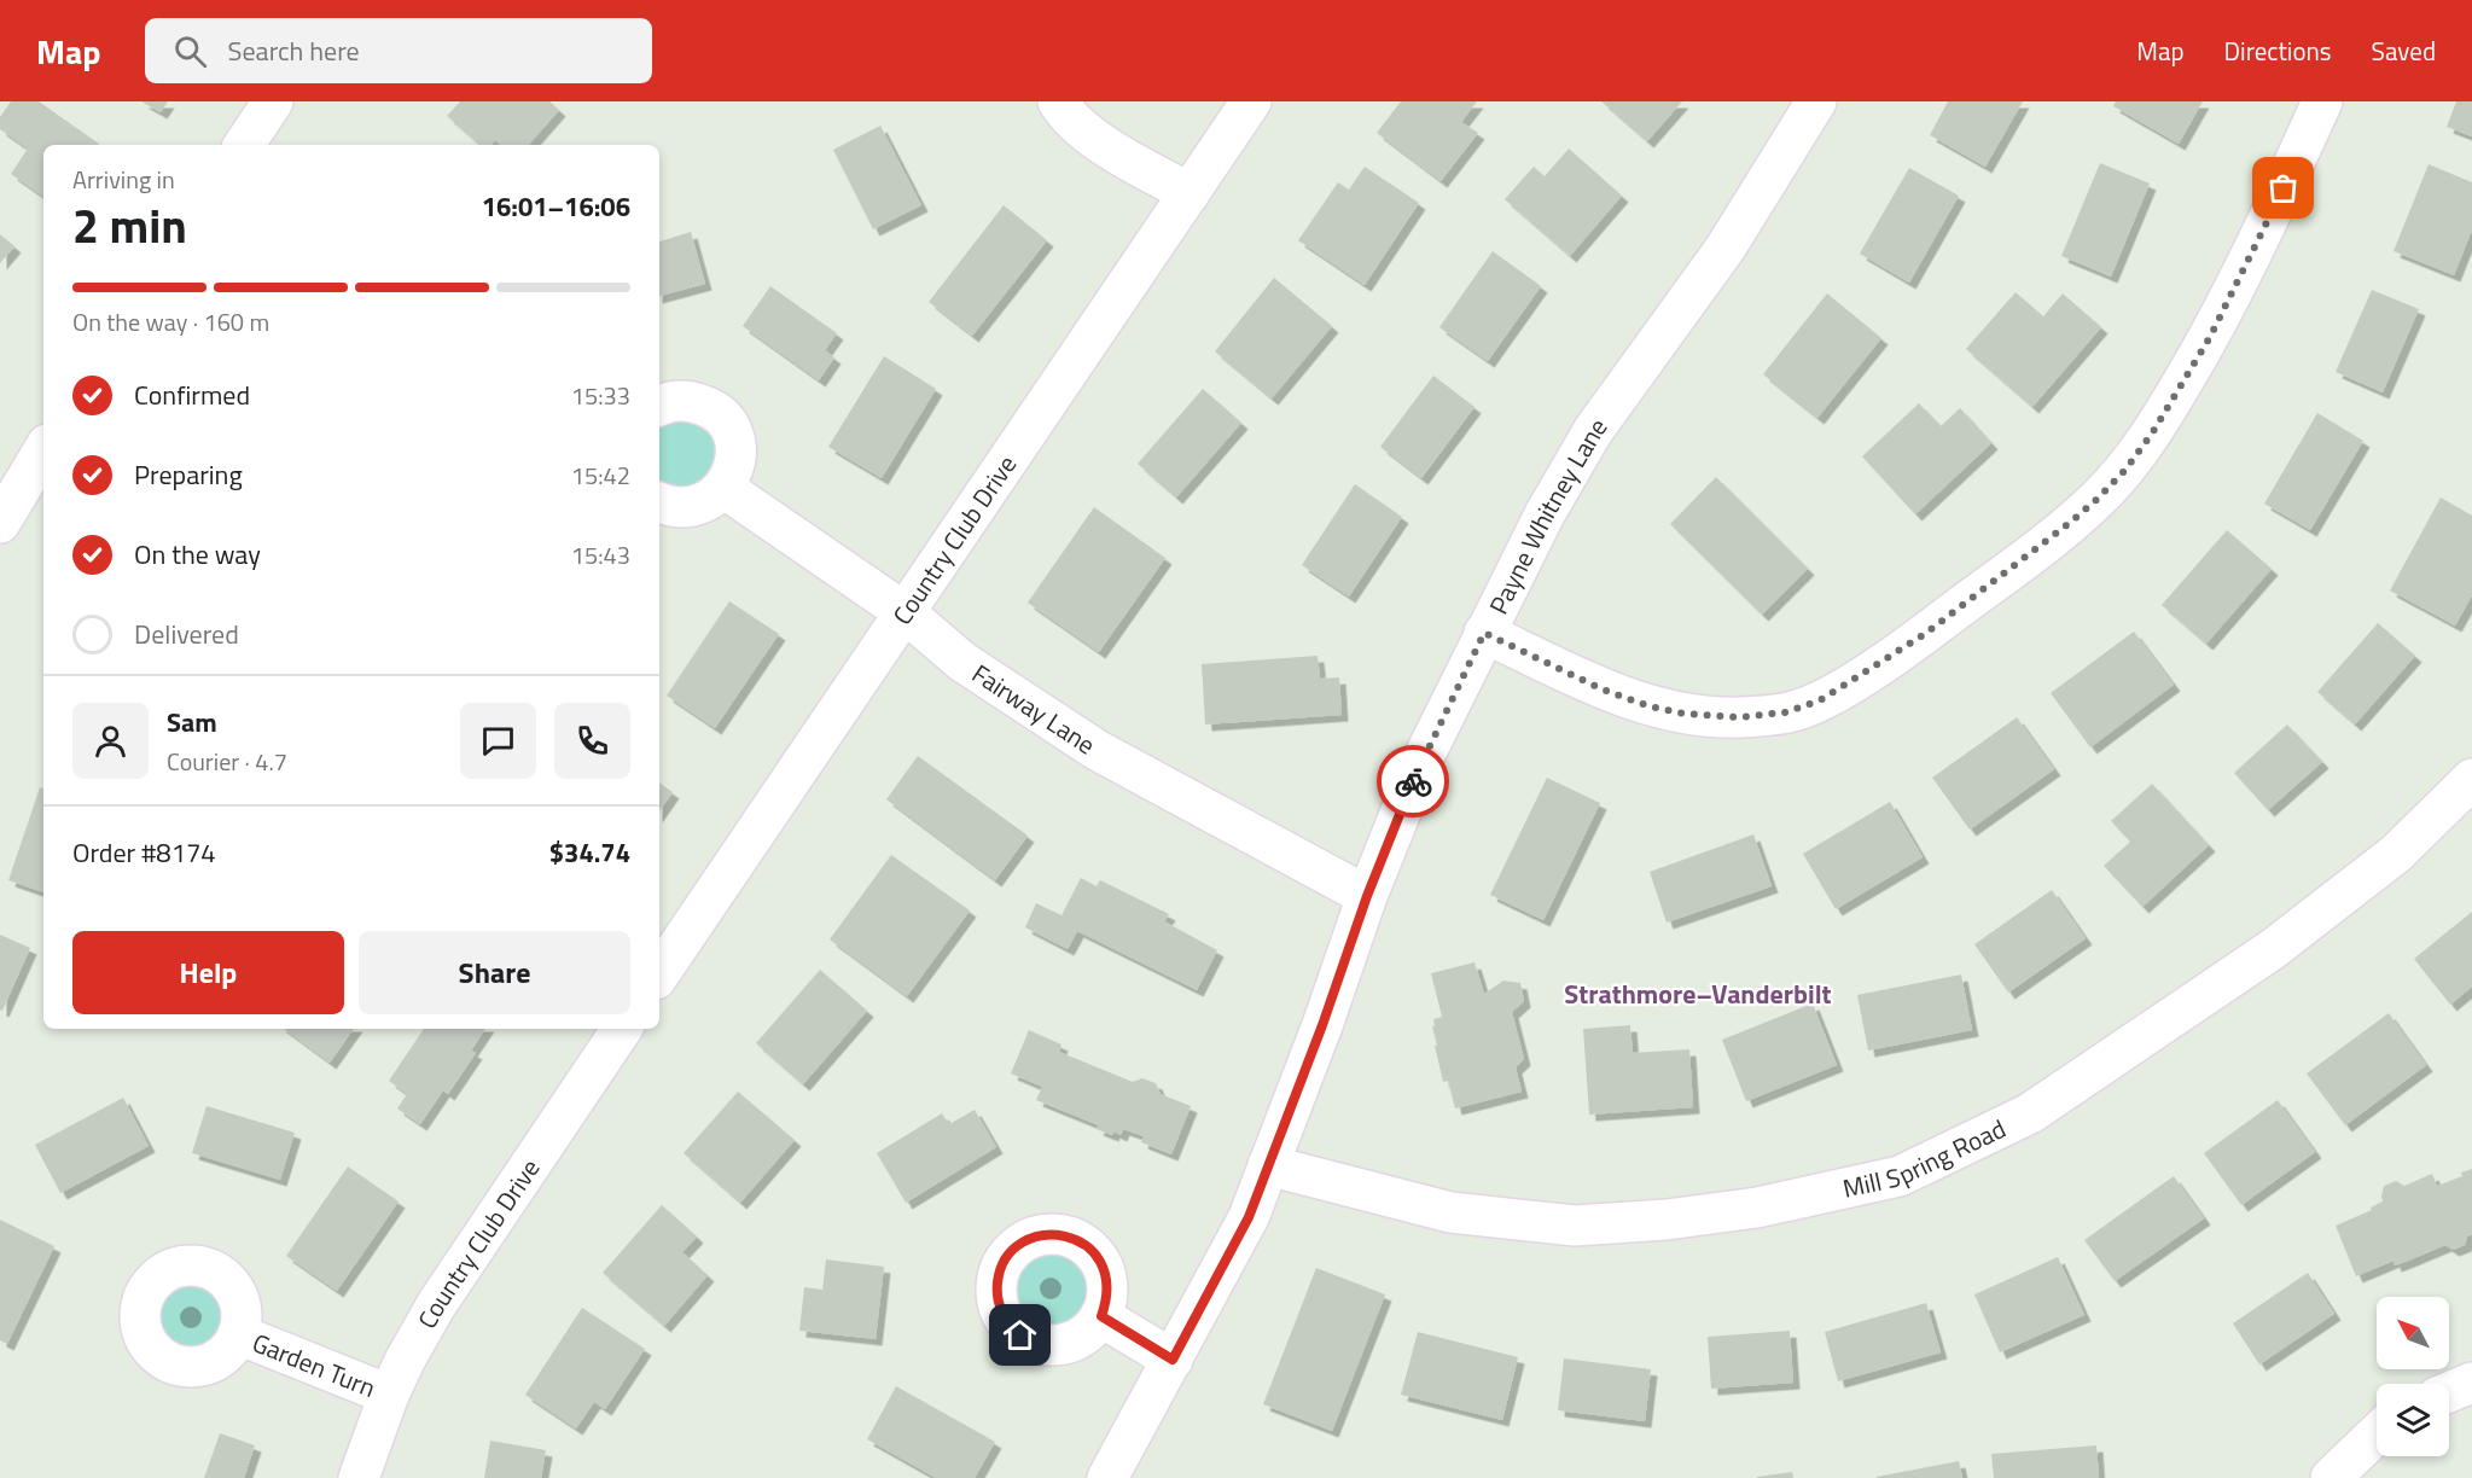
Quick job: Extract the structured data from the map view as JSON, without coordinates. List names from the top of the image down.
{
  "streets": {
    "street": [
      "Payne Whitney Lane",
      "Country Club Drive",
      "Fairway Lane",
      "Mill Spring Road",
      "Garden Turn"
    ]
  },
  "crossings": [
    ["Payne Whitney Lane", "Fairway Lane"],
    ["Payne Whitney Lane", "Mill Spring Road"],
    ["Country Club Drive", "Fairway Lane"],
    ["Country Club Drive", "Garden Turn"]
  ],
  "districts": ["Strathmore–Vanderbilt"],
  "north": "top left",
  "page": {
    "header": "Map",
    "search": "Search here",
    "nav": ["Map", "Directions", "Saved"],
    "heading": ["2 min", "Arriving in", "16:01–16:06"],
    "panel": [
      "Sam",
      "Courier · 4.7",
      "Order #8174",
      "$34.74"
    ],
    "bar": "On the way · 160 m",
    "list": [
      ["Confirmed", "15:33"],
      ["Preparing", "15:42"],
      ["On the way", "15:43"],
      "Delivered"
    ],
    "buttons": ["Help", "Share"]
  }
}
